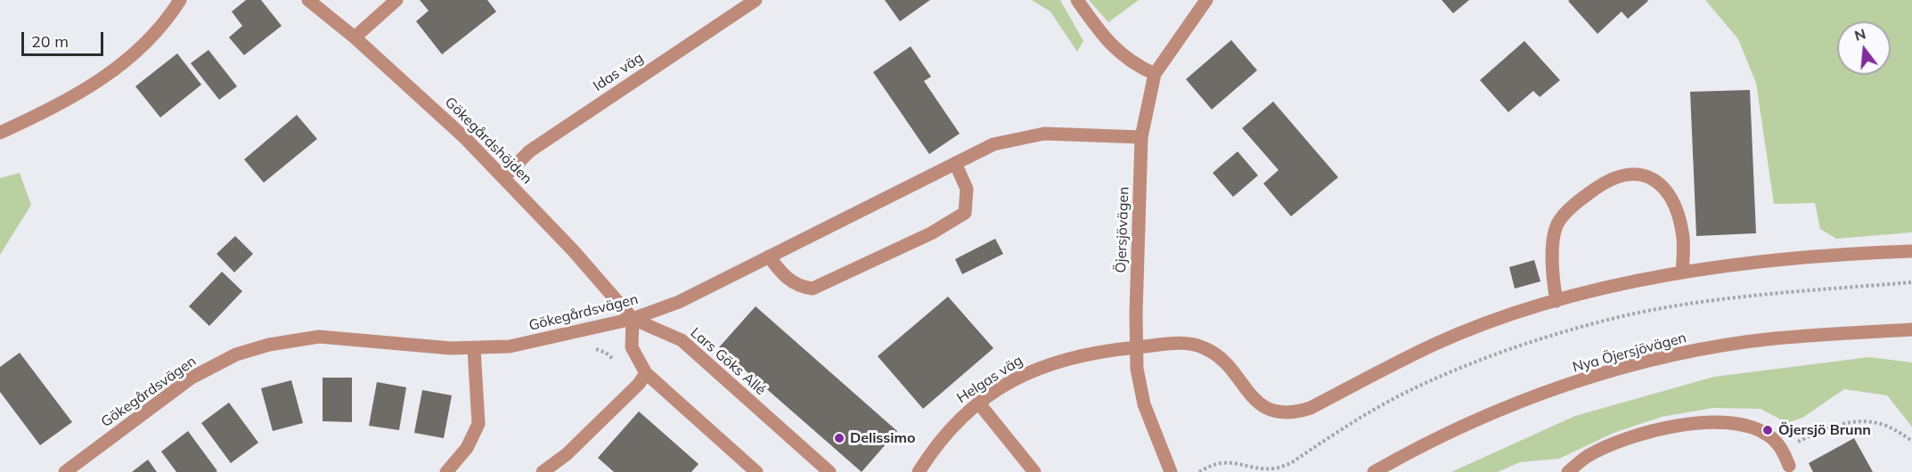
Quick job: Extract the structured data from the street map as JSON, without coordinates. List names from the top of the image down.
{
  "streets": {
    "street": [
      "Idas väg",
      "Gökegårdshöjden",
      "Öjersjövägen",
      "Gökegårdsvägen",
      "Nya Öjersjövägen",
      "Lars Göks Allé",
      "Helgas väg"
    ]
  },
  "crossings": [
    ["Idas väg", "Gökegårdshöjden"],
    ["Gökegårdshöjden", "Gökegårdsvägen"],
    ["Gökegårdshöjden", "Lars Göks Allé"],
    ["Öjersjövägen", "Gökegårdsvägen"],
    ["Öjersjövägen", "Helgas väg"],
    ["Gökegårdsvägen", "Lars Göks Allé"]
  ],
  "places": ["Öjersjö Brunn", "Delissimo"],
  "scale_bar": "20 m",
  "north": "top"
}
